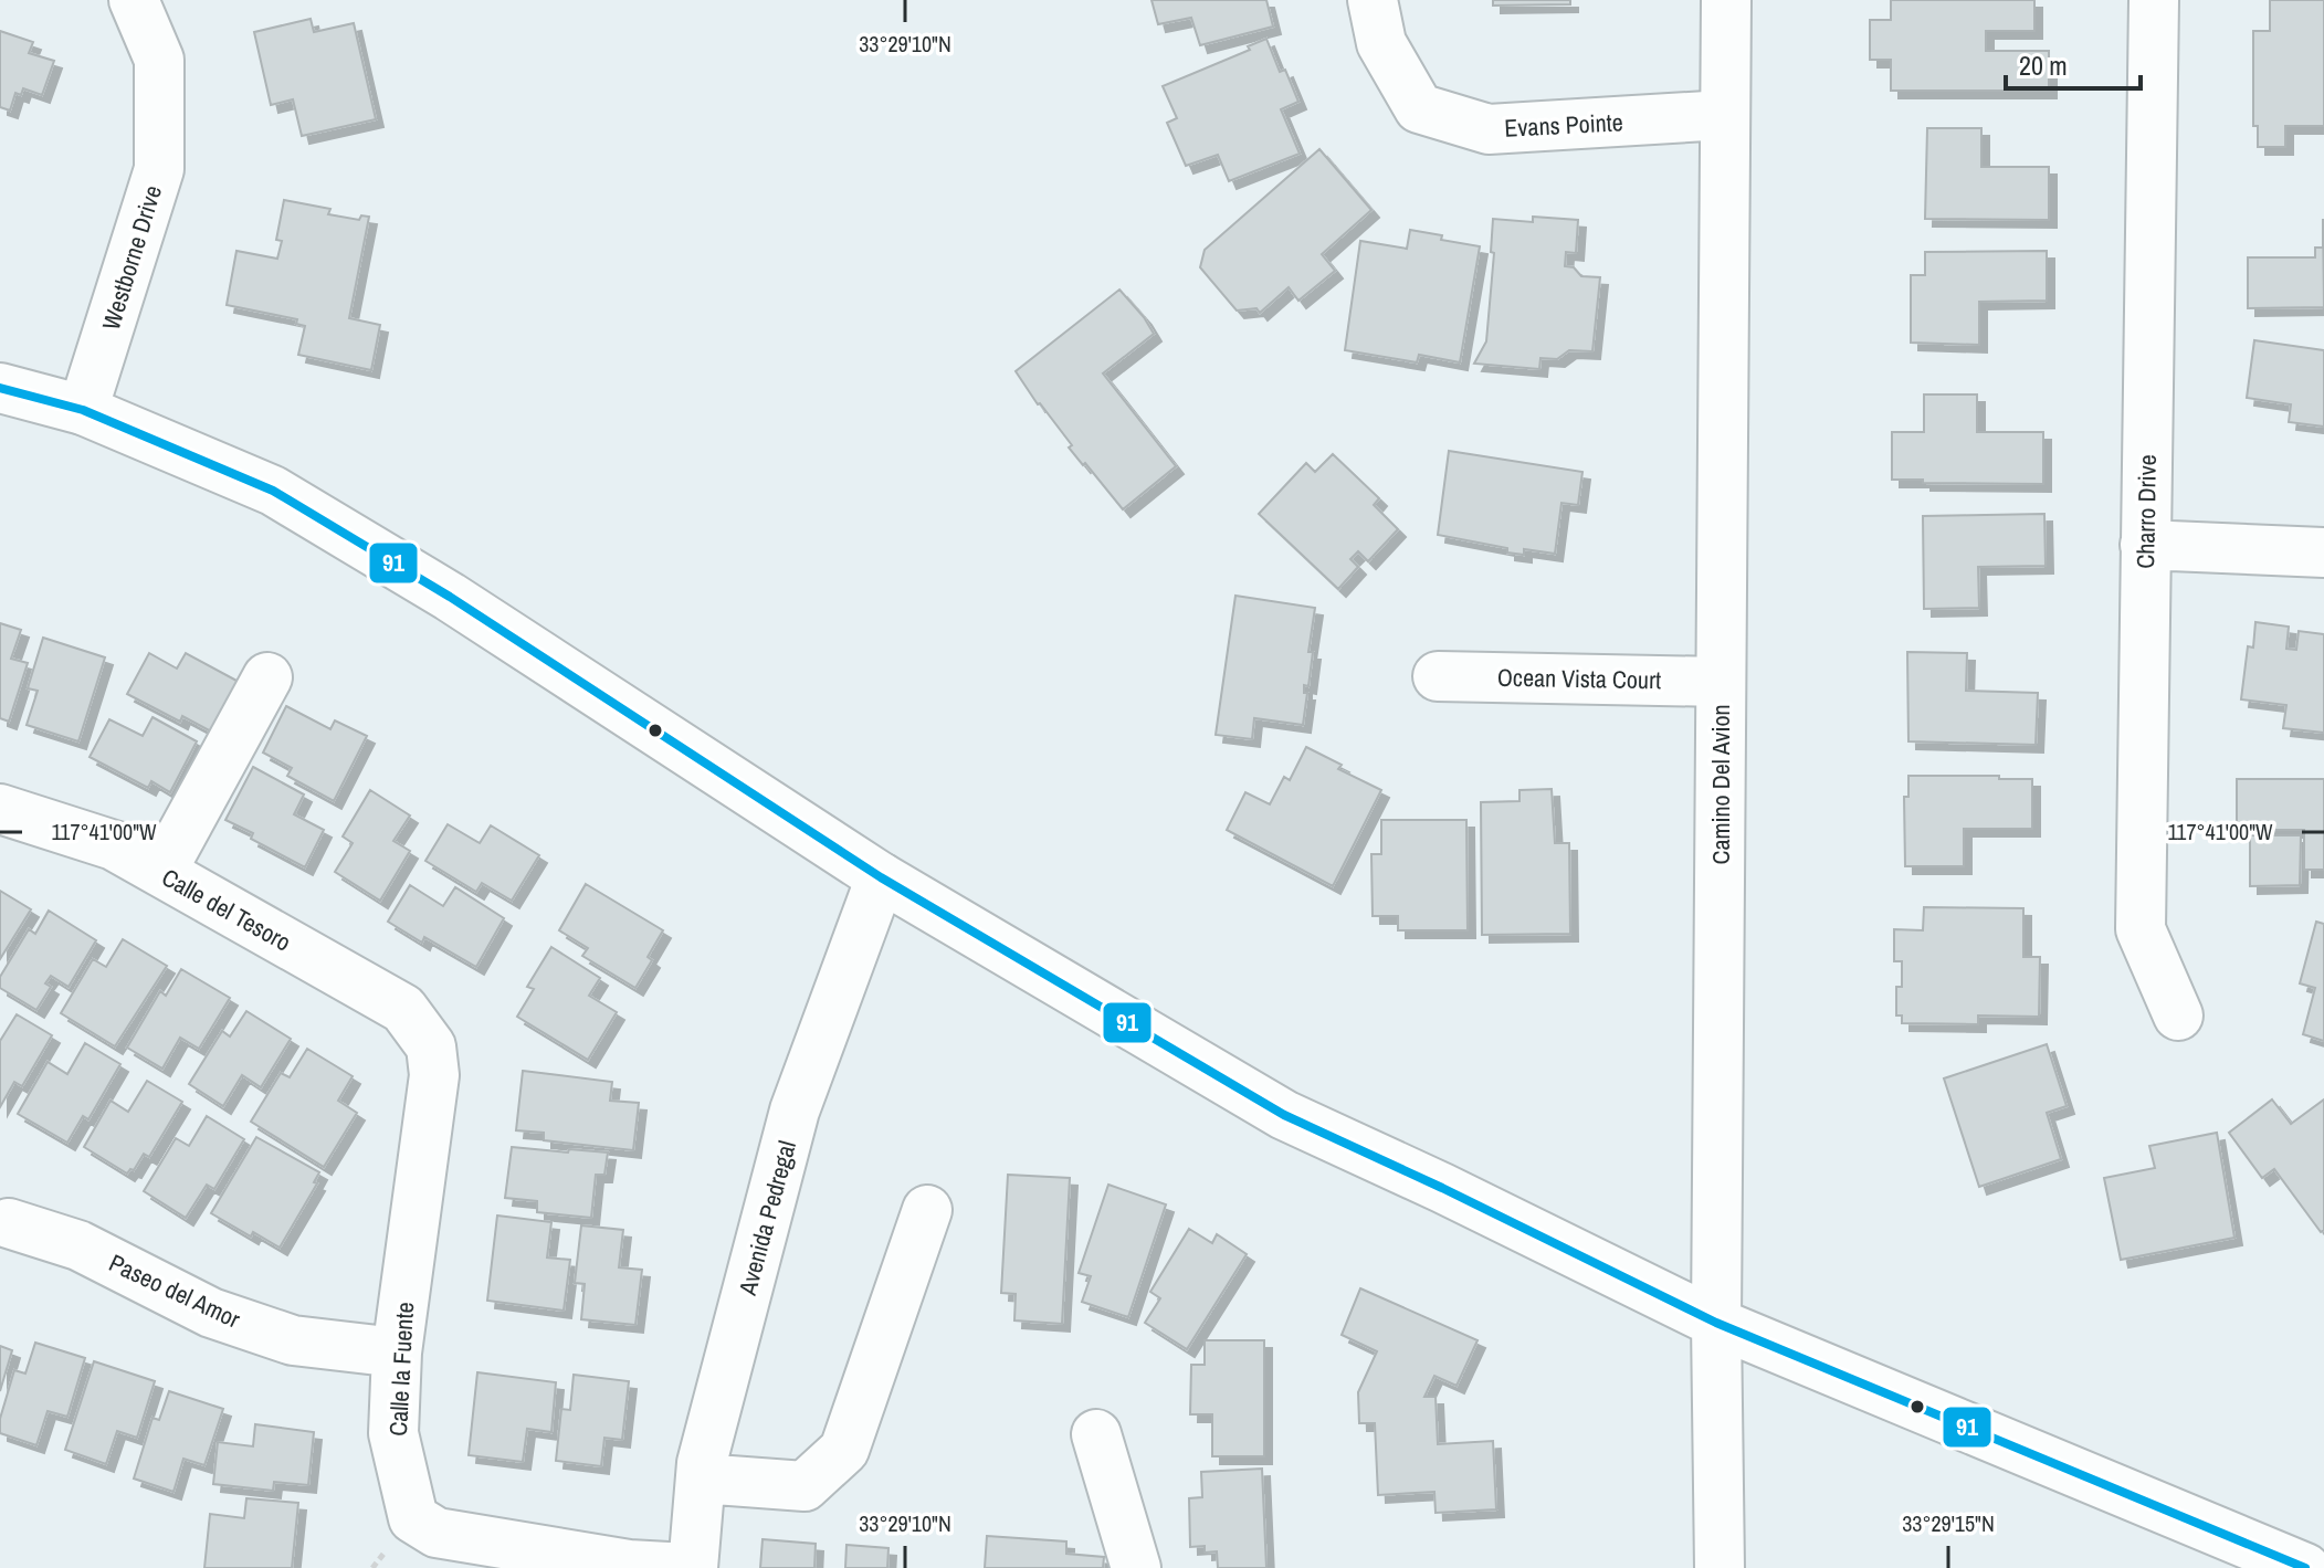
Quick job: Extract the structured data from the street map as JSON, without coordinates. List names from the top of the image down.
{
  "streets": {
    "street": [
      "Evans Pointe",
      "Westborne Drive",
      "Charro Drive",
      "Ocean Vista Court",
      "Camino Del Avion",
      "Calle del Tesoro",
      "Avenida Pedregal",
      "Paseo del Amor",
      "Calle la Fuente"
    ]
  },
  "crossings": [
    ["Evans Pointe", "Camino Del Avion"],
    ["Ocean Vista Court", "Camino Del Avion"],
    ["Calle del Tesoro", "Calle la Fuente"],
    ["Avenida Pedregal", "Calle la Fuente"],
    ["Paseo del Amor", "Calle la Fuente"]
  ],
  "lines": ["transit line 91"],
  "scale_bar": "20 m",
  "coordinates": ["33°29'10\"N", "117°41'00\"W", "33°29'15\"N"]
}
